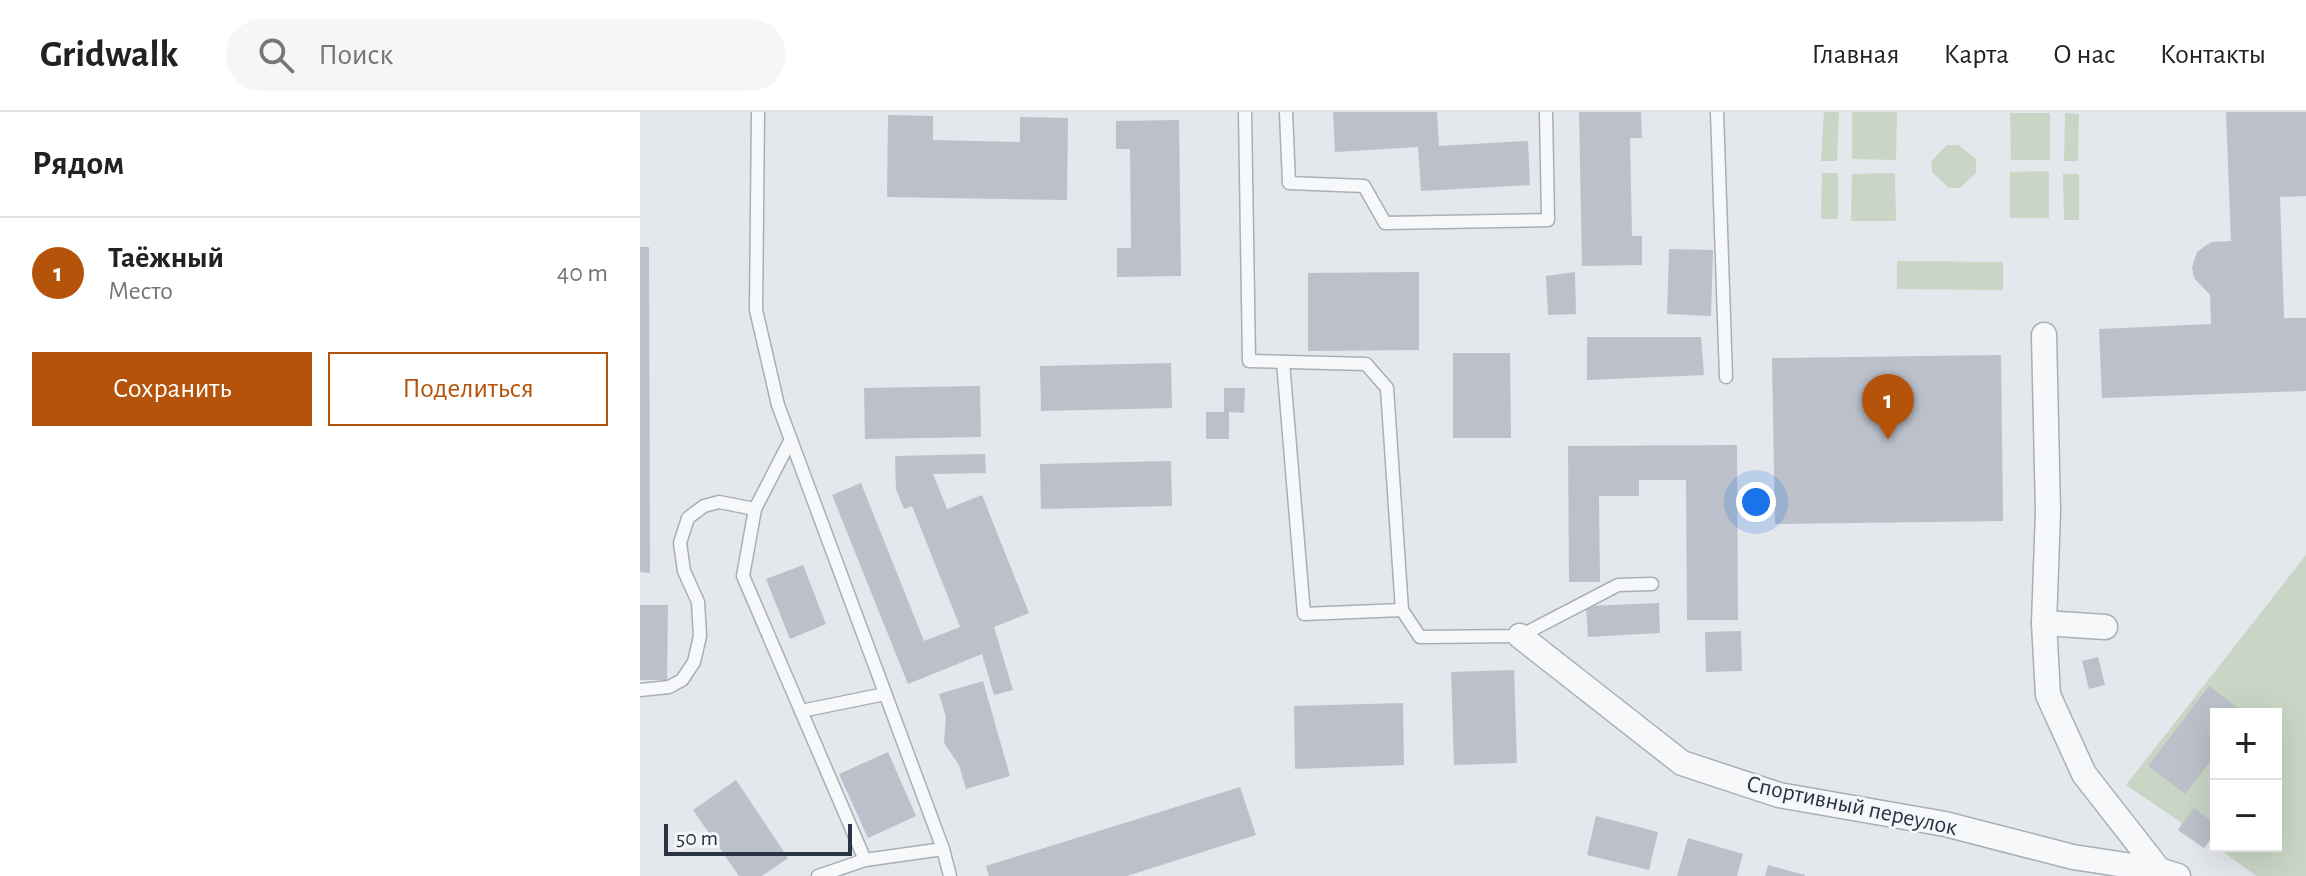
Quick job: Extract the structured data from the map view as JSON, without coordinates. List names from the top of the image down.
{
  "streets": {
    "street": ["Спортивный переулок"]
  },
  "scale_bar": "50 m",
  "page": {
    "header": "Gridwalk",
    "search": "Поиск",
    "nav": [
      "Главная",
      "Карта",
      "О нас",
      "Контакты"
    ],
    "heading": "Рядом",
    "list": [
      {
        "mark": "1",
        "name": "Таёжный",
        "note": "Место",
        "value": "40 m"
      }
    ],
    "buttons": ["Сохранить", "Поделиться"],
    "pins": "1",
    "map_buttons": ["+", "−"],
    "scale": "50 m"
  }
}
